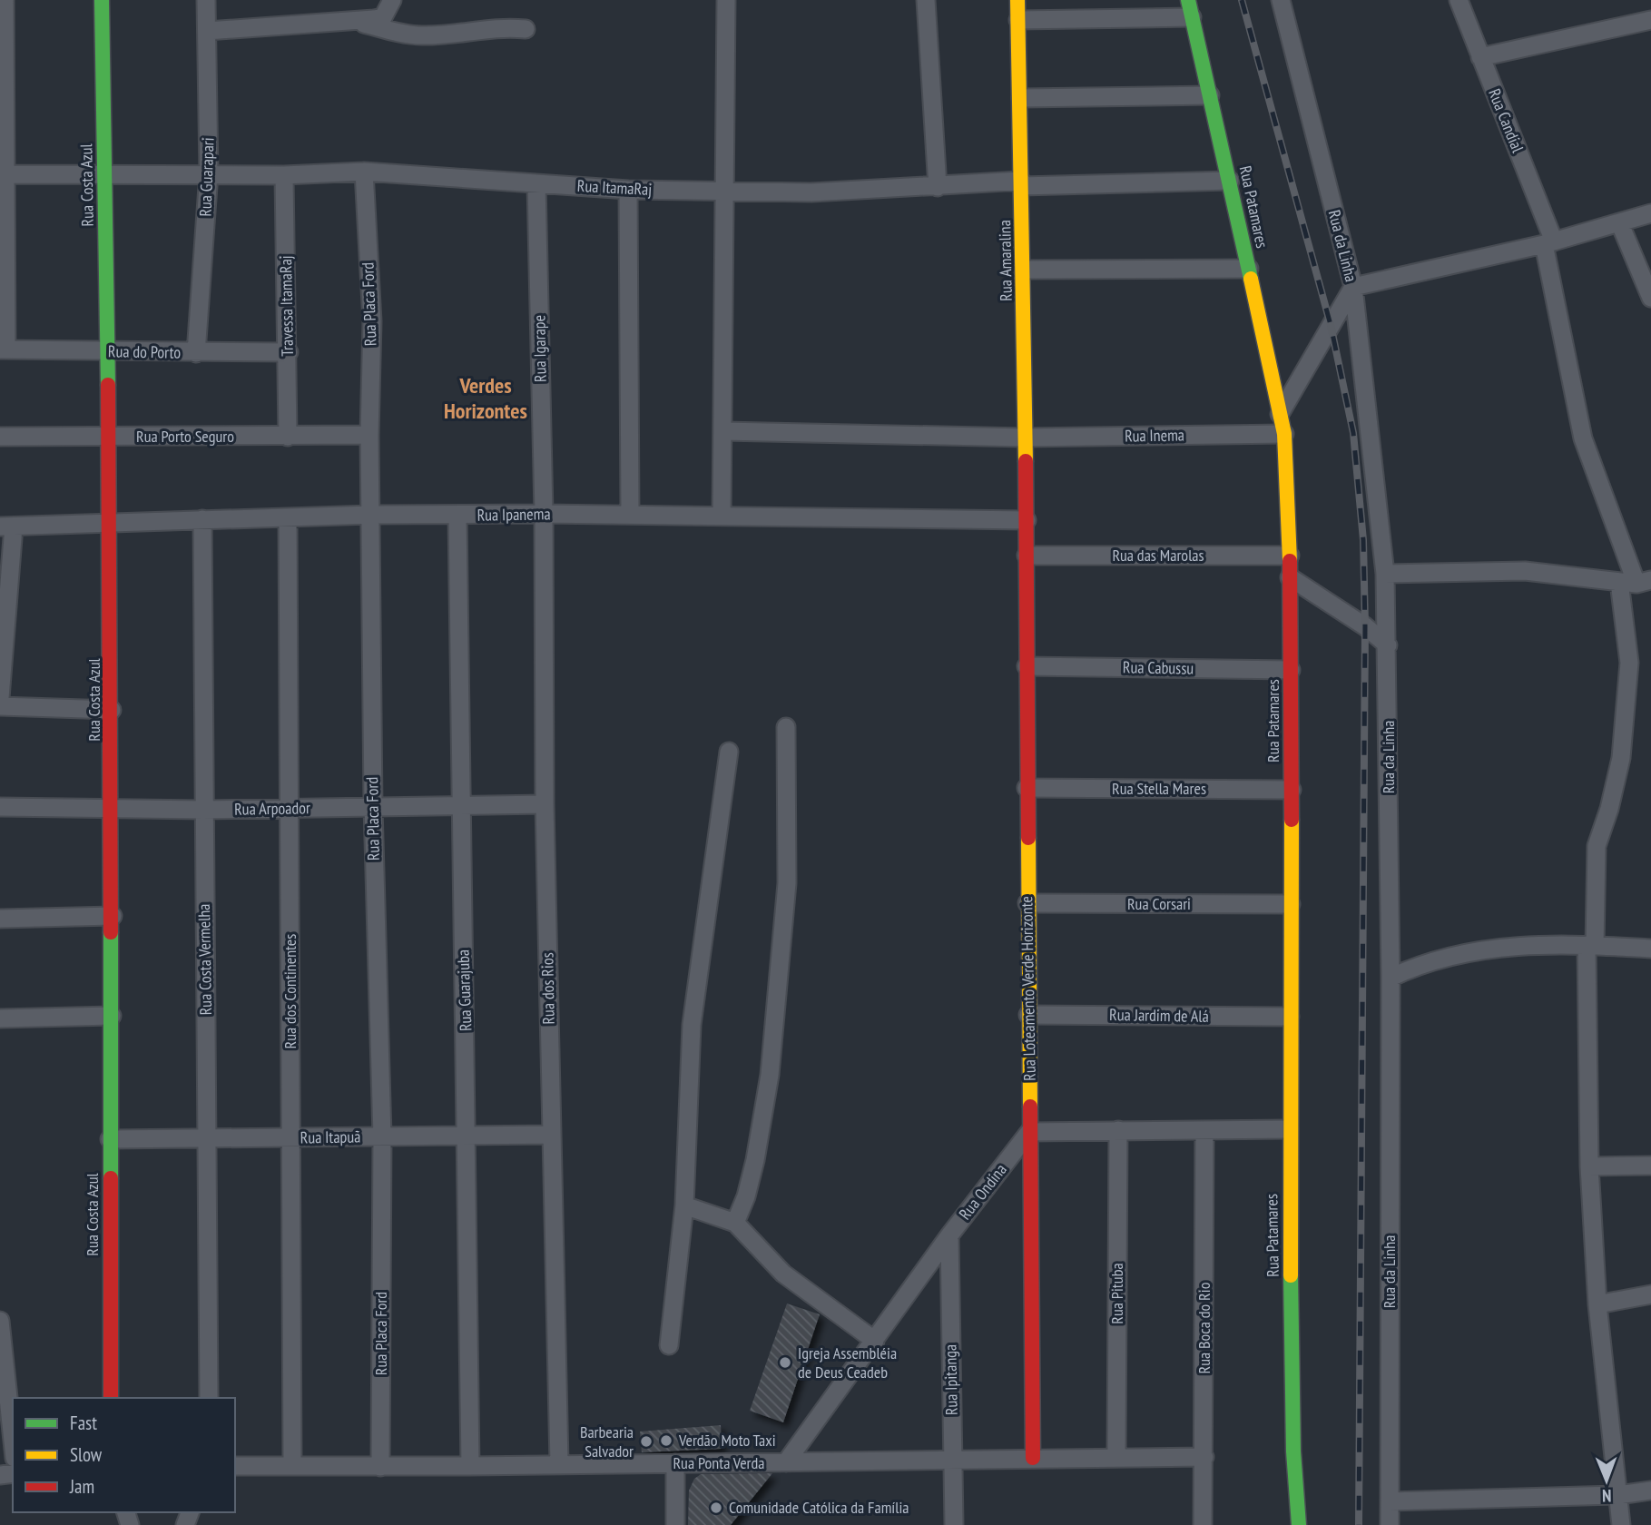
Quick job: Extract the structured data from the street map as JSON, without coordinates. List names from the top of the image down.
{
  "streets": {
    "street": [
      "Rua Candial",
      "Rua Guarapari",
      "Rua Costa Azul",
      "Rua ItamaRaj",
      "Rua Patamares",
      "Rua da Linha",
      "Rua Amaralina",
      "Rua Placa Ford",
      "Travessa ItamaRaj",
      "Rua Igarape",
      "Rua do Porto",
      "Rua Inema",
      "Rua Porto Seguro",
      "Rua Ipanema",
      "Rua das Marolas",
      "Rua Cabussu",
      "Rua Stella Mares",
      "Rua Arpoador",
      "Rua Corsari",
      "Rua Costa Vermelha",
      "Rua dos Rios",
      "Rua Loteamento Verde Horizonte",
      "Rua Guarajuba",
      "Rua dos Continentes",
      "Rua Jardim de Alá",
      "Rua Itapuã",
      "Rua Ondina",
      "Rua Pituba",
      "Rua Boca do Rio",
      "Rua Ipitanga",
      "Rua Ponta Verda"
    ]
  },
  "crossings": [
    ["Rua Guarapari", "Rua ItamaRaj"],
    ["Rua Guarapari", "Rua do Porto"],
    ["Rua Costa Azul", "Rua ItamaRaj"],
    ["Rua Costa Azul", "Rua do Porto"],
    ["Rua Costa Azul", "Rua Porto Seguro"],
    ["Rua Costa Azul", "Rua Ipanema"],
    ["Rua Costa Azul", "Rua Arpoador"],
    ["Rua Costa Azul", "Rua Itapuã"],
    ["Rua ItamaRaj", "Rua Patamares"],
    ["Rua ItamaRaj", "Rua Amaralina"],
    ["Rua ItamaRaj", "Rua Placa Ford"],
    ["Rua ItamaRaj", "Travessa ItamaRaj"],
    ["Rua ItamaRaj", "Rua Igarape"],
    ["Rua Patamares", "Rua Inema"],
    ["Rua Patamares", "Rua das Marolas"],
    ["Rua Patamares", "Rua Cabussu"],
    ["Rua Patamares", "Rua Stella Mares"],
    ["Rua Patamares", "Rua Corsari"],
    ["Rua Patamares", "Rua Jardim de Alá"],
    ["Rua Amaralina", "Rua Inema"],
    ["Rua Amaralina", "Rua Ipanema"],
    ["Rua Amaralina", "Rua Loteamento Verde Horizonte"],
    ["Rua Placa Ford", "Rua Porto Seguro"],
    ["Rua Placa Ford", "Rua Ipanema"],
    ["Rua Placa Ford", "Rua Arpoador"],
    ["Rua Placa Ford", "Rua Itapuã"],
    ["Rua Placa Ford", "Rua Ponta Verda"],
    ["Travessa ItamaRaj", "Rua do Porto"],
    ["Travessa ItamaRaj", "Rua Porto Seguro"],
    ["Rua Igarape", "Rua Ipanema"],
    ["Rua Igarape", "Rua dos Rios"],
    ["Rua Ipanema", "Rua Costa Vermelha"],
    ["Rua Ipanema", "Rua dos Rios"],
    ["Rua Ipanema", "Rua Loteamento Verde Horizonte"],
    ["Rua Ipanema", "Rua Guarajuba"],
    ["Rua Ipanema", "Rua dos Continentes"],
    ["Rua das Marolas", "Rua Loteamento Verde Horizonte"],
    ["Rua Cabussu", "Rua Loteamento Verde Horizonte"],
    ["Rua Stella Mares", "Rua Loteamento Verde Horizonte"],
    ["Rua Arpoador", "Rua Costa Vermelha"],
    ["Rua Arpoador", "Rua dos Rios"],
    ["Rua Arpoador", "Rua Guarajuba"],
    ["Rua Arpoador", "Rua dos Continentes"],
    ["Rua Corsari", "Rua Loteamento Verde Horizonte"],
    ["Rua Costa Vermelha", "Rua Itapuã"],
    ["Rua dos Rios", "Rua Itapuã"],
    ["Rua dos Rios", "Rua Ponta Verda"],
    ["Rua Loteamento Verde Horizonte", "Rua Jardim de Alá"],
    ["Rua Loteamento Verde Horizonte", "Rua Ondina"],
    ["Rua Loteamento Verde Horizonte", "Rua Ponta Verda"],
    ["Rua Guarajuba", "Rua Itapuã"],
    ["Rua Guarajuba", "Rua Ponta Verda"],
    ["Rua dos Continentes", "Rua Itapuã"],
    ["Rua dos Continentes", "Rua Ponta Verda"],
    ["Rua Ondina", "Rua Ipitanga"],
    ["Rua Ondina", "Rua Ponta Verda"],
    ["Rua Pituba", "Rua Ponta Verda"],
    ["Rua Boca do Rio", "Rua Ponta Verda"],
    ["Rua Ipitanga", "Rua Ponta Verda"]
  ],
  "districts": ["Verdes Horizontes"],
  "places": [
    "Igreja Assembléia de Deus Ceadeb",
    "Verdão Moto Taxi",
    "Barbearia Salvador",
    "Comunidade Católica da Família"
  ],
  "legend": ["Fast", "Slow", "Jam"],
  "north": "bottom"
}
